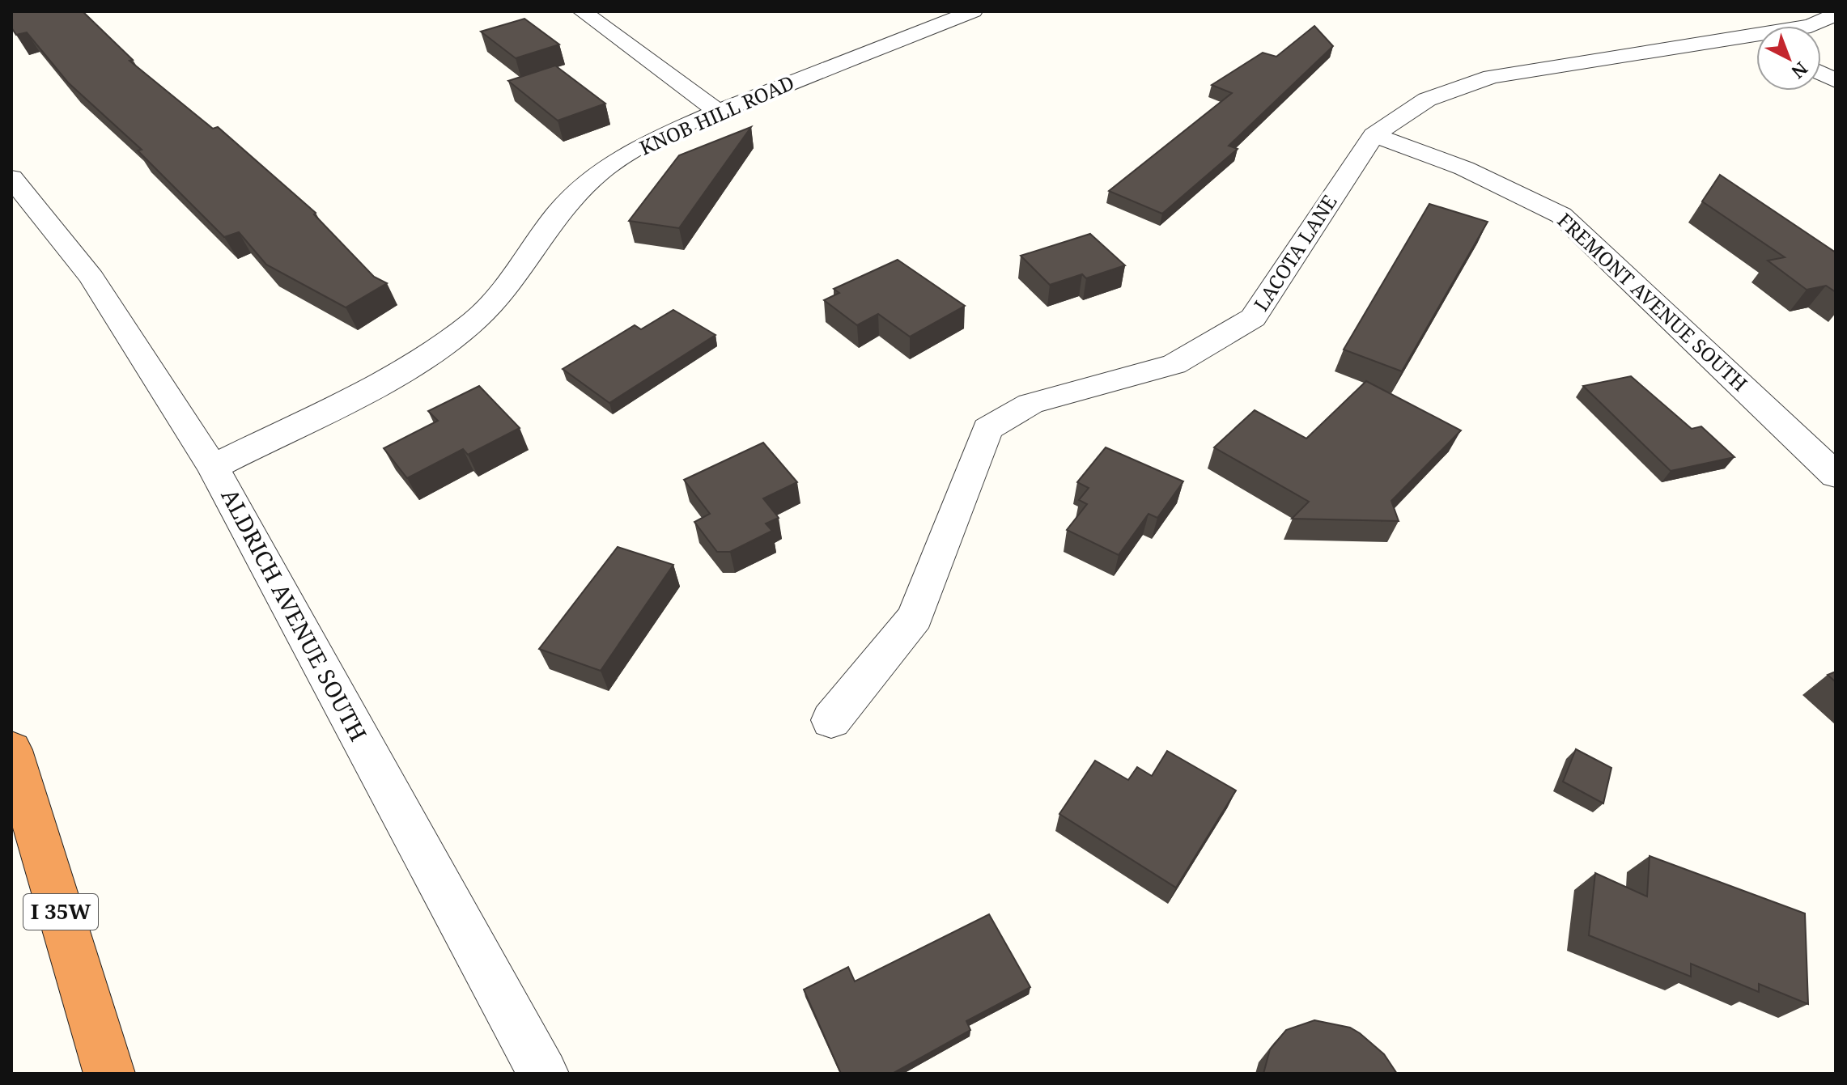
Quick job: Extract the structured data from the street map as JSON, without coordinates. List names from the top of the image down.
{
  "streets": {
    "highway": ["I 35W"],
    "street": [
      "KNOB HILL ROAD",
      "LACOTA LANE",
      "FREMONT AVENUE SOUTH",
      "ALDRICH AVENUE SOUTH"
    ]
  },
  "crossings": [
    ["KNOB HILL ROAD", "ALDRICH AVENUE SOUTH"],
    ["LACOTA LANE", "FREMONT AVENUE SOUTH"]
  ],
  "north": "bottom right"
}
